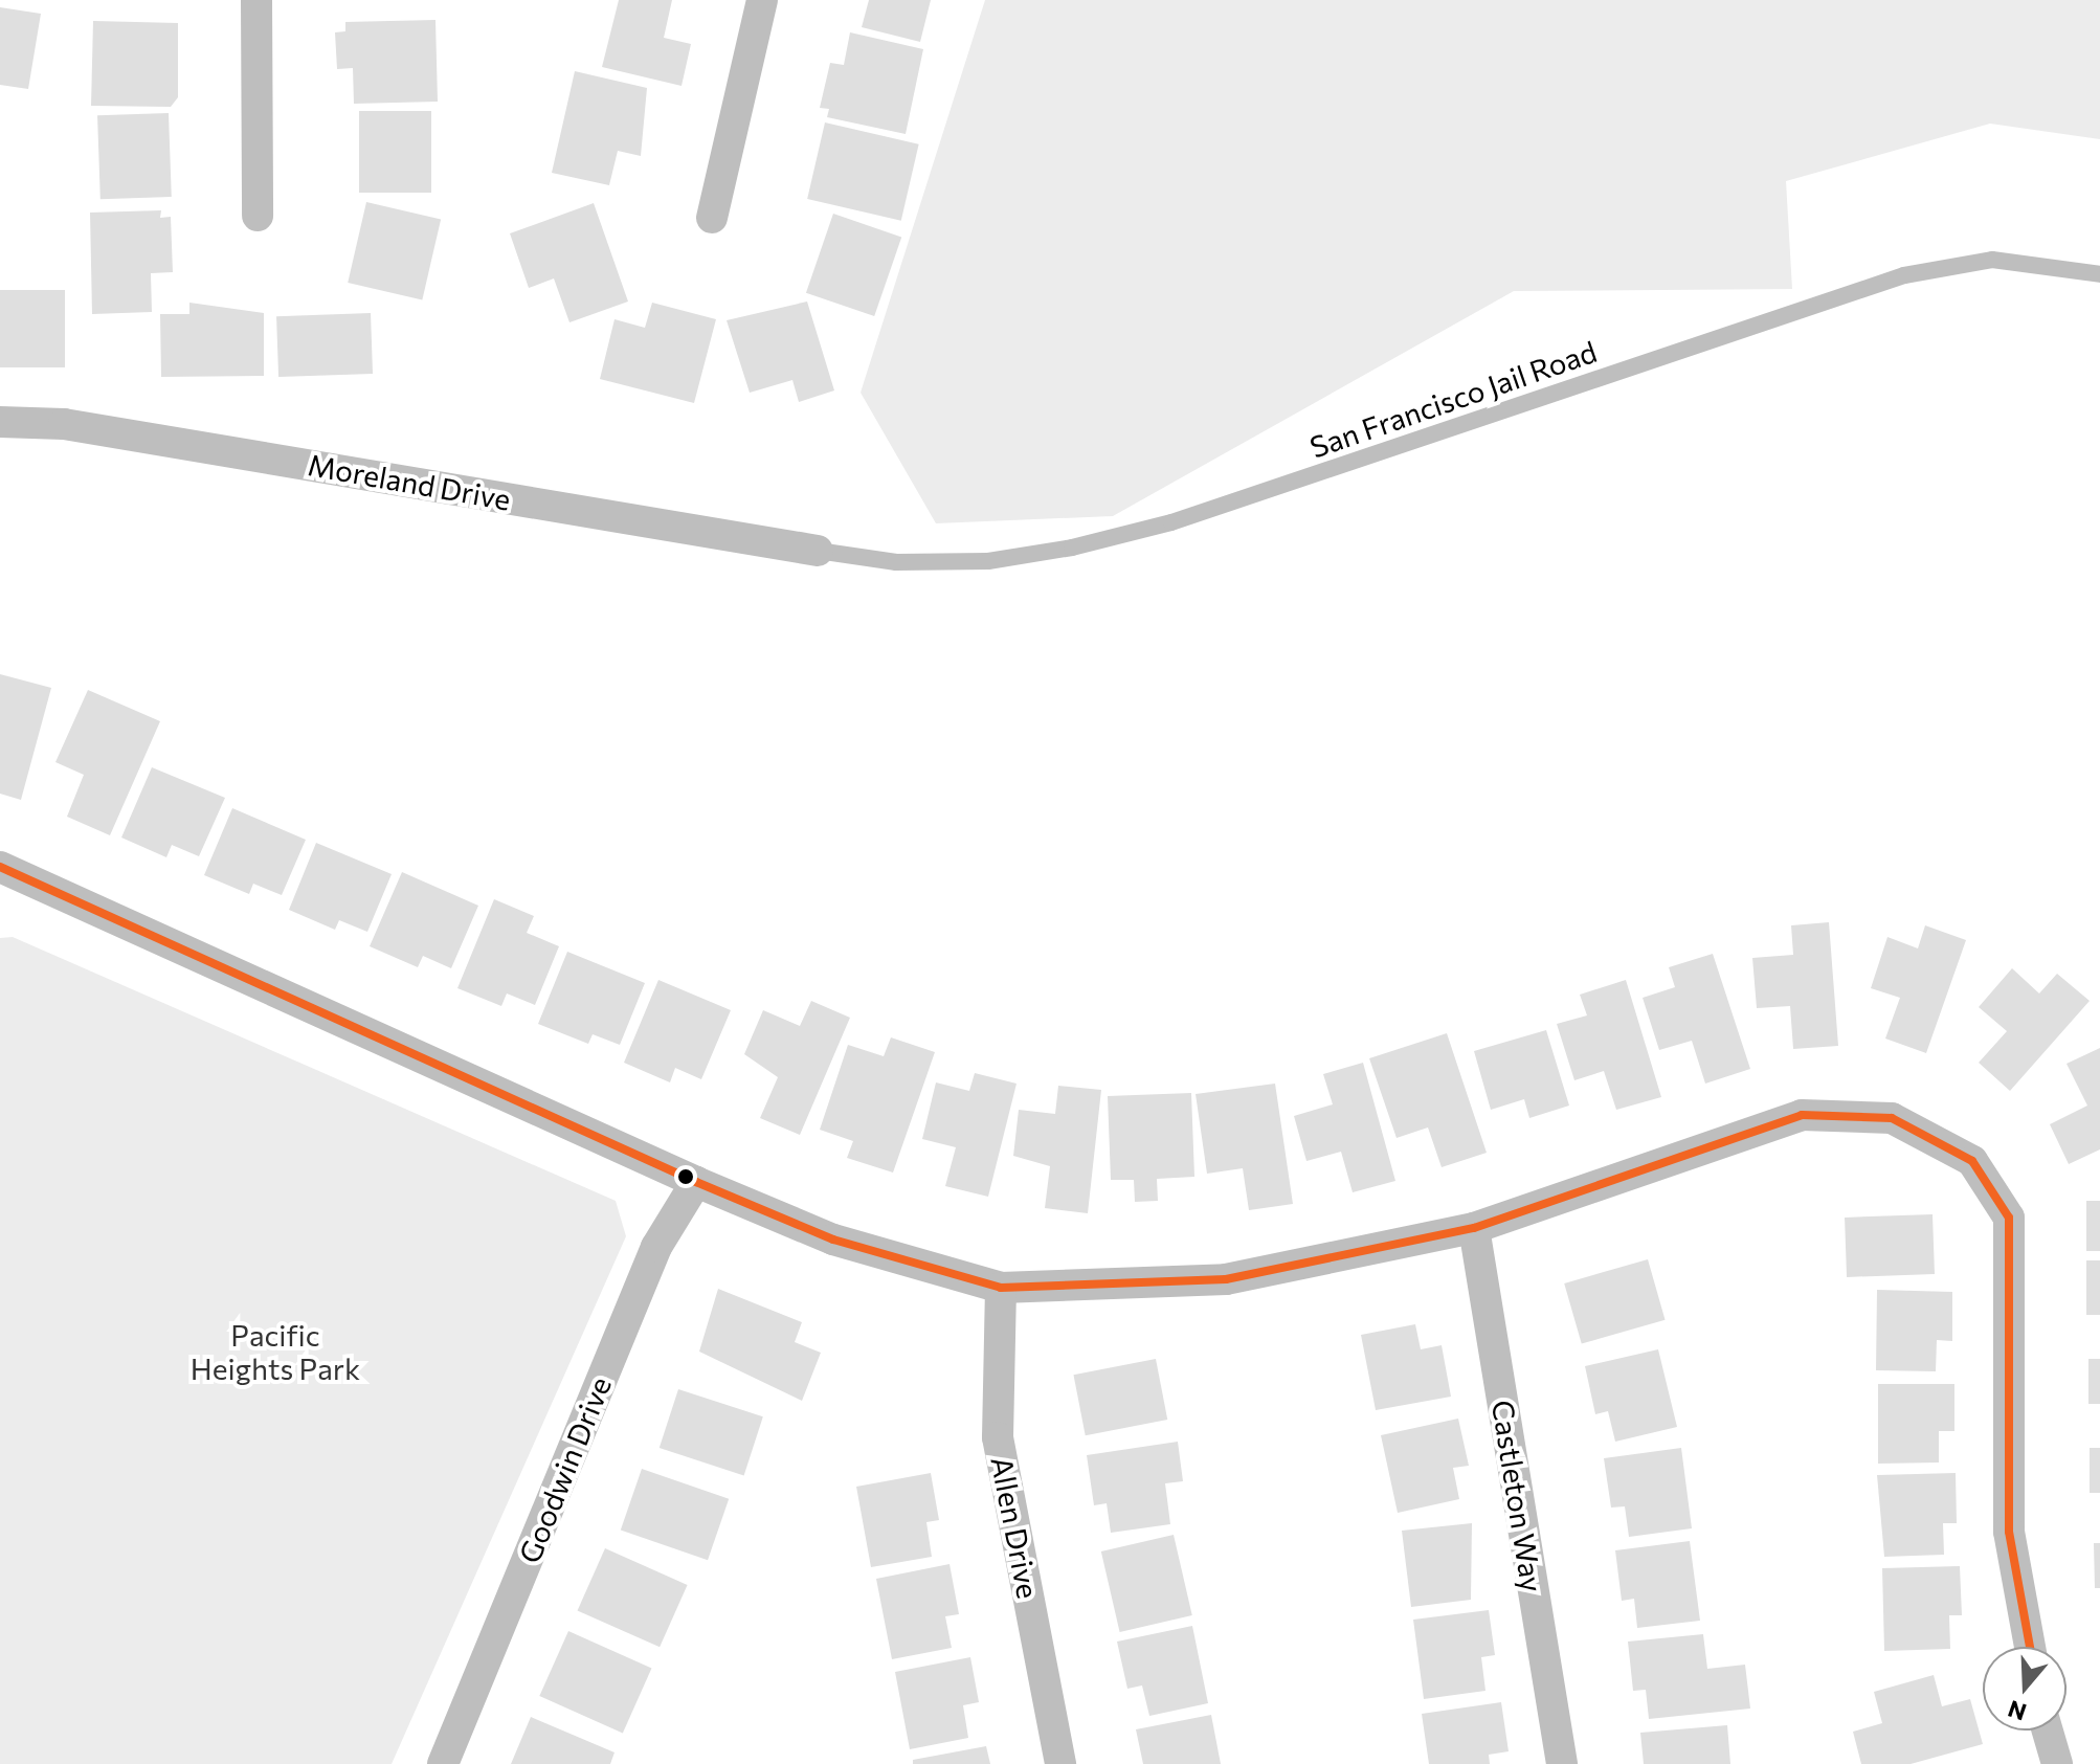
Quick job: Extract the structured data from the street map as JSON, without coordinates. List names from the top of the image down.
{
  "streets": {
    "street": [
      "Moreland Drive",
      "Goodwin Drive",
      "Castleton Way",
      "Allen Drive"
    ],
    "lane": ["San Francisco Jail Road"]
  },
  "crossings": [
    ["San Francisco Jail Road", "Moreland Drive"]
  ],
  "parks": ["Pacific Heights Park"],
  "north": "bottom"
}
